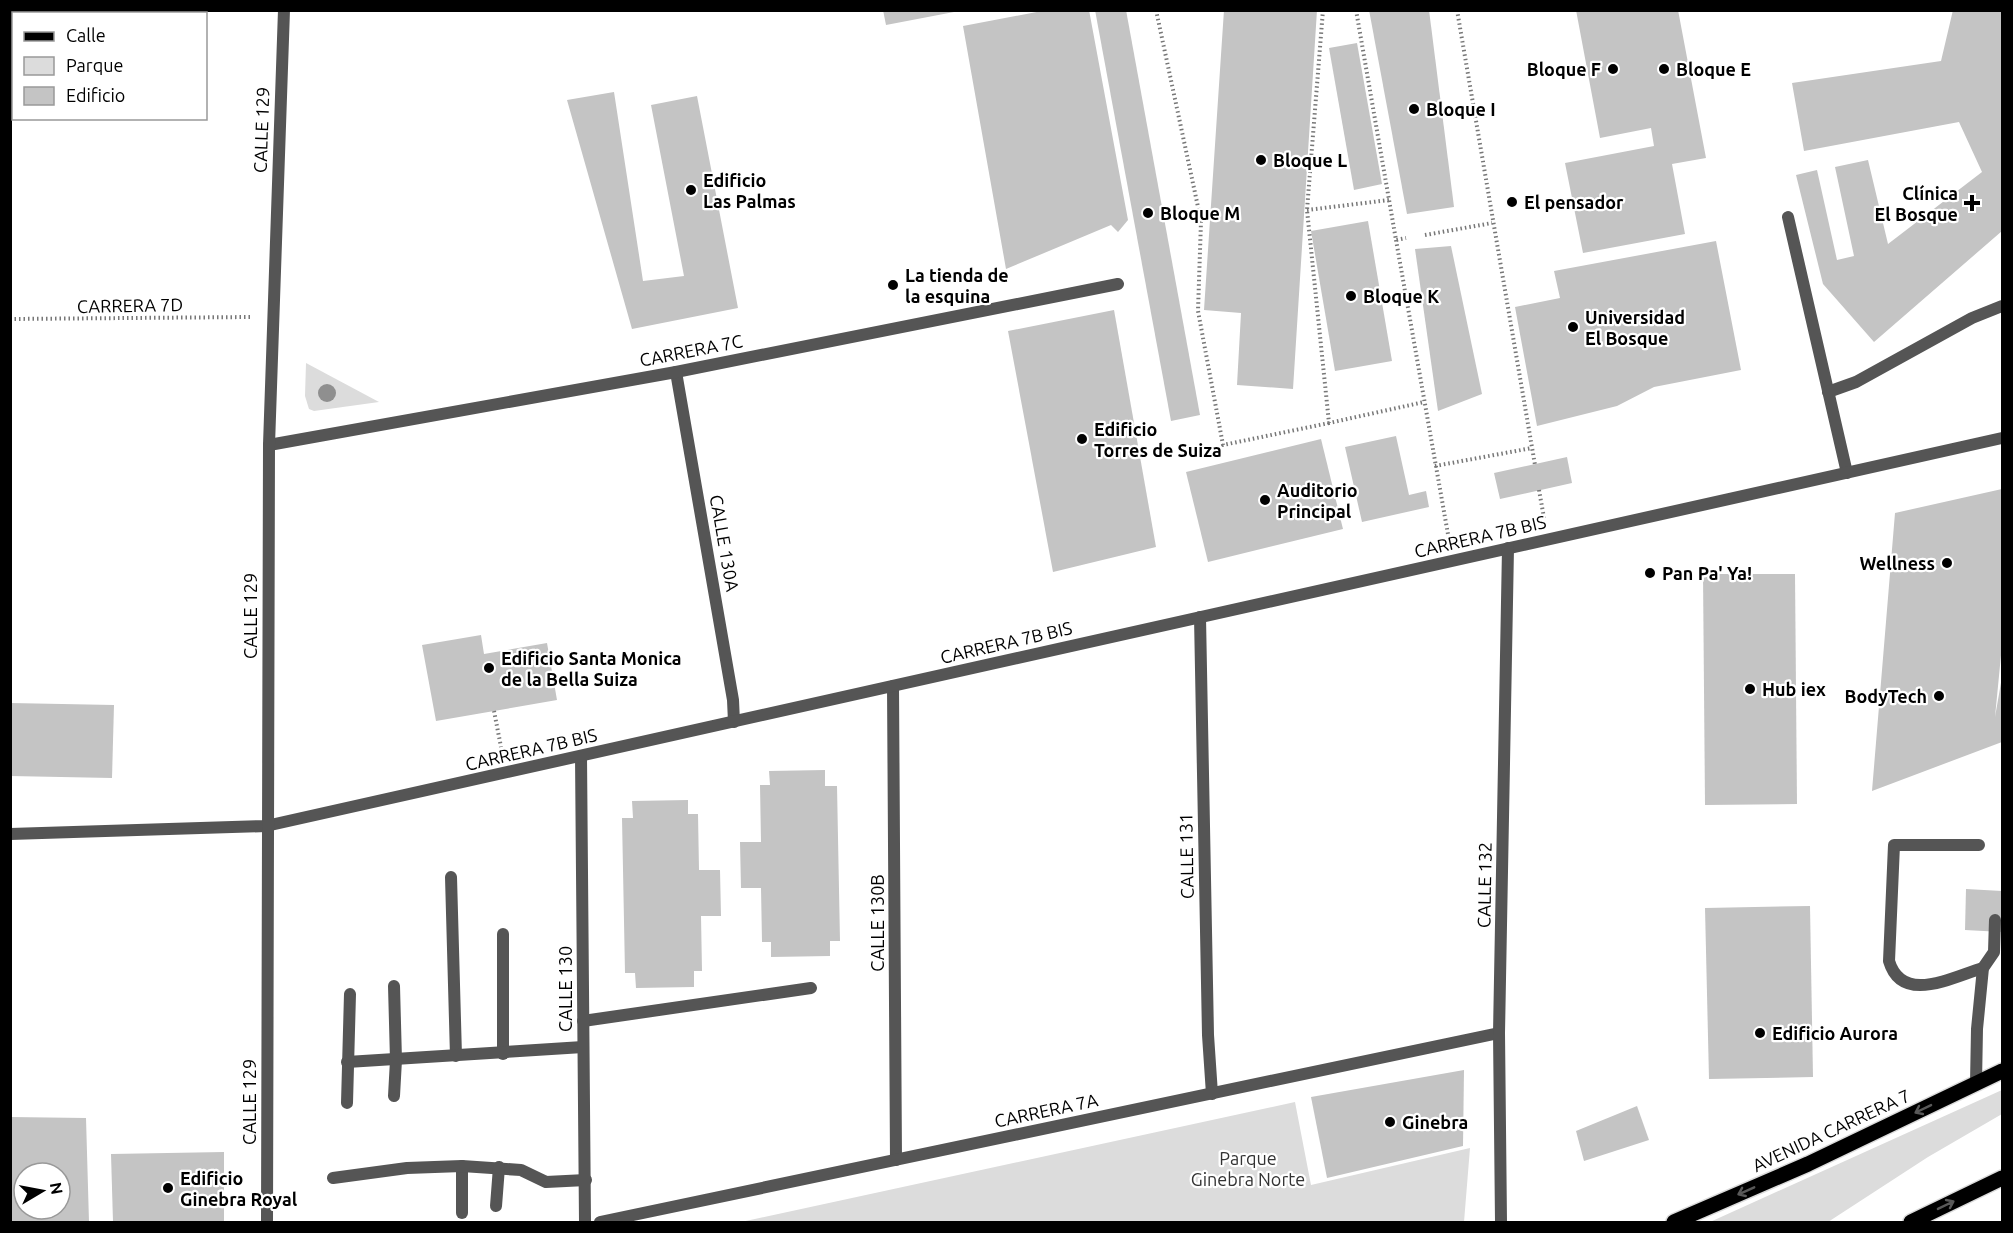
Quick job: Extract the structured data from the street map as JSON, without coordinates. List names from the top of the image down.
{
  "streets": {
    "main road": ["AVENIDA CARRERA 7"],
    "street": [
      "CALLE 129",
      "CARRERA 7C",
      "CARRERA 7B BIS",
      "CALLE 130A",
      "CALLE 131",
      "CALLE 132",
      "CALLE 130B",
      "CALLE 130",
      "CARRERA 7A"
    ],
    "path": ["CARRERA 7D"]
  },
  "crossings": [
    ["CALLE 129", "CARRERA 7C"],
    ["CALLE 129", "CARRERA 7B BIS"],
    ["CARRERA 7C", "CALLE 130A"],
    ["CARRERA 7B BIS", "CALLE 130A"],
    ["CARRERA 7B BIS", "CALLE 131"],
    ["CARRERA 7B BIS", "CALLE 132"],
    ["CARRERA 7B BIS", "CALLE 130B"],
    ["CARRERA 7B BIS", "CALLE 130"],
    ["CALLE 131", "CARRERA 7A"],
    ["CALLE 132", "CARRERA 7A"],
    ["CALLE 130B", "CARRERA 7A"]
  ],
  "parks": ["Parque Ginebra Norte"],
  "places": {
    "other": [
      "Bloque F",
      "Bloque E",
      "Bloque I",
      "Bloque L",
      "Edificio Las Palmas",
      "El pensador",
      "Bloque M",
      "La tienda de la esquina",
      "Bloque K",
      "Universidad El Bosque",
      "Edificio Torres de Suiza",
      "Auditorio Principal",
      "Wellness",
      "Pan Pa' Ya!",
      "Edificio Santa Monica de la Bella Suiza",
      "Hub iex",
      "BodyTech",
      "Edificio Aurora",
      "Ginebra",
      "Edificio Ginebra Royal"
    ],
    "health": ["Clínica El Bosque"]
  },
  "legend": ["Calle", "Parque", "Edificio"],
  "north": "right"
}
